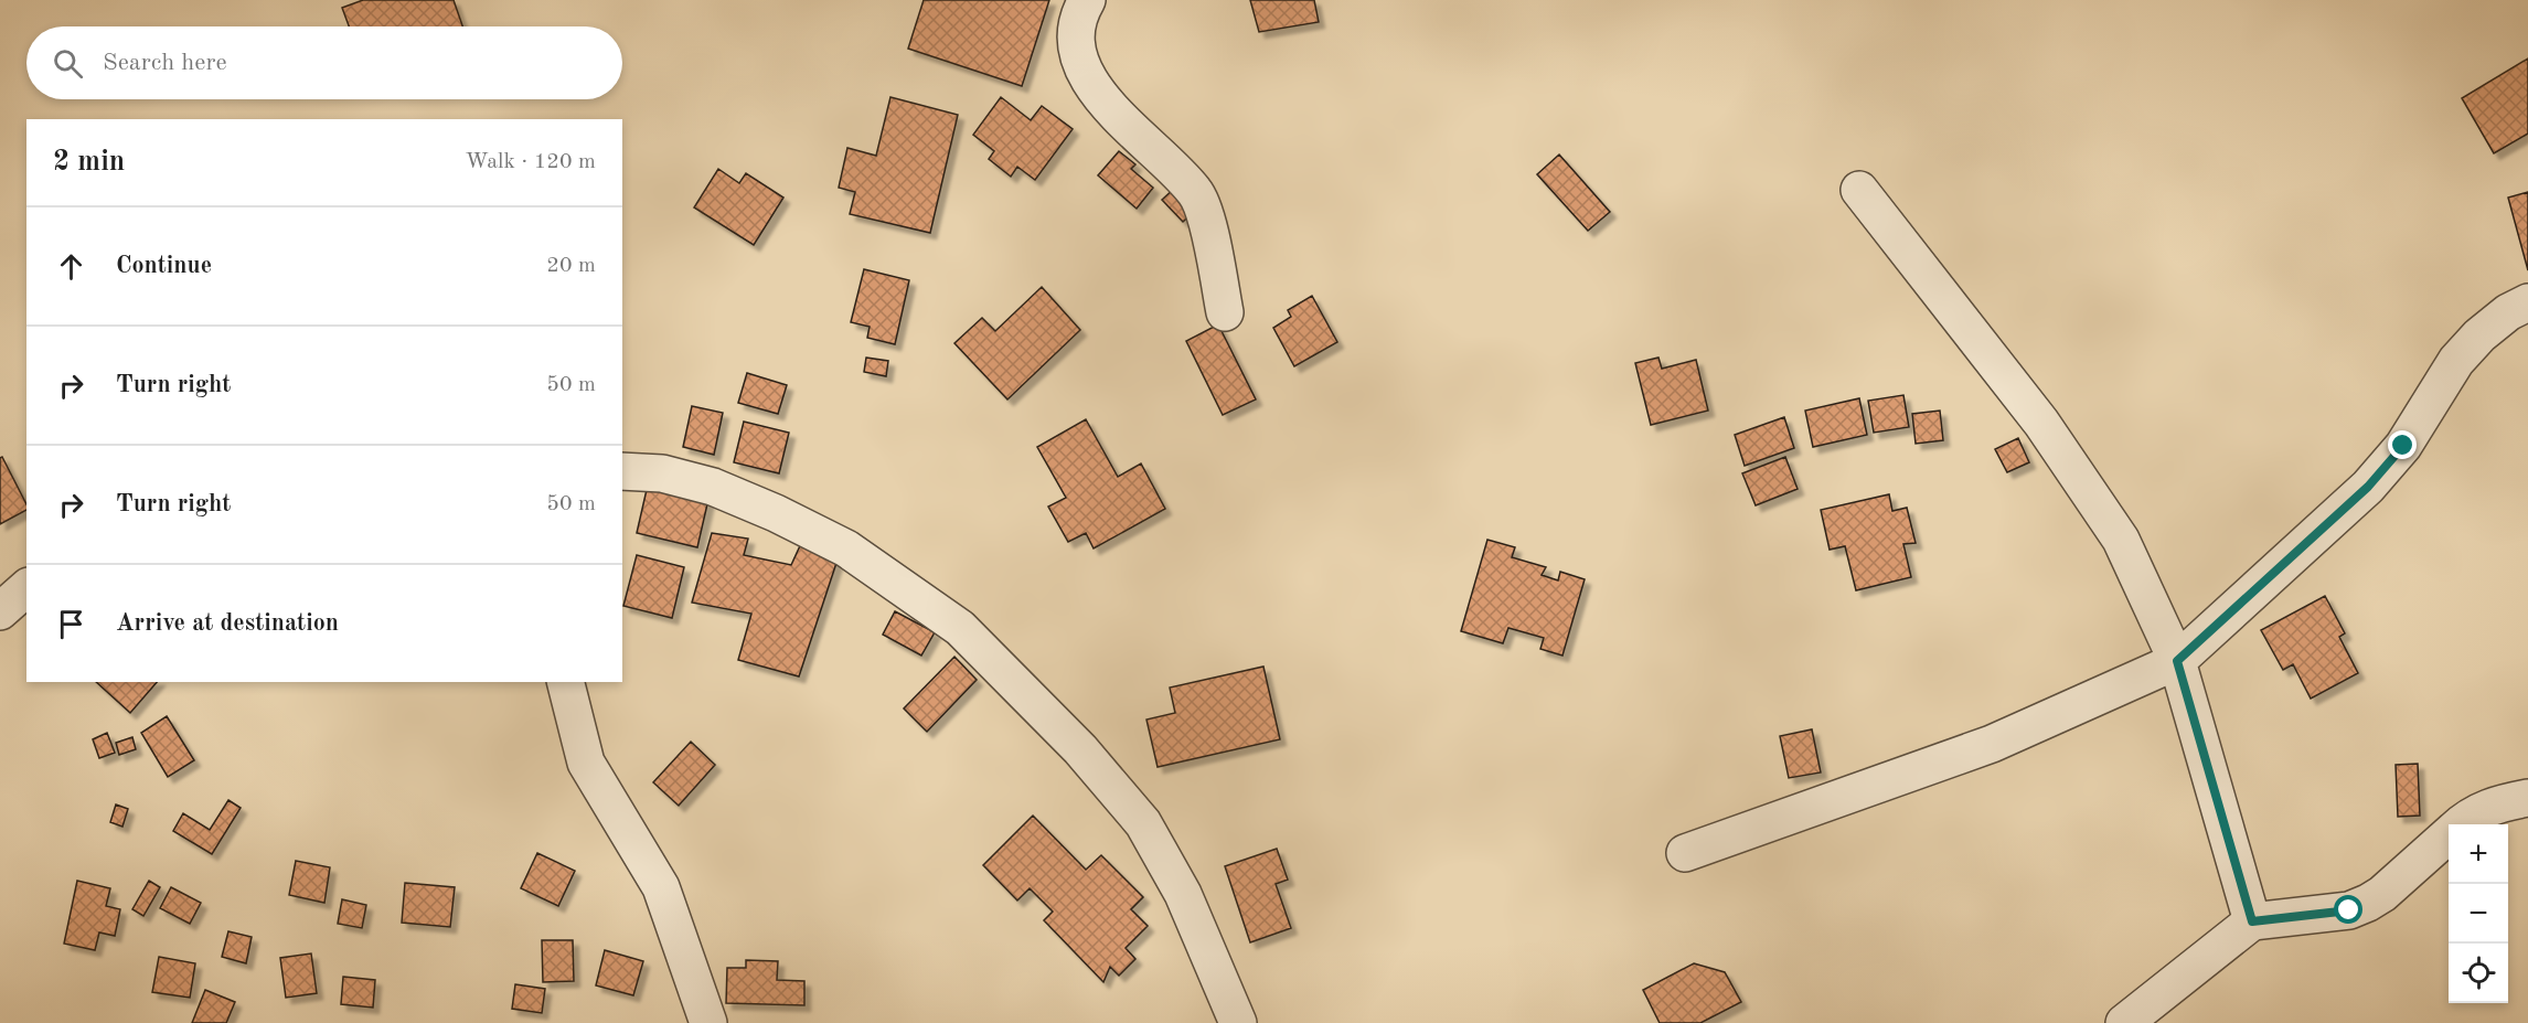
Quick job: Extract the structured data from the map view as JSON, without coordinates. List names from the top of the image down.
{
  "page": {
    "search": "Search here",
    "heading": ["2 min", "Walk · 120 m"],
    "list": [
      ["Continue", "20 m"],
      ["Turn right", "50 m"],
      ["Turn right", "50 m"],
      "Arrive at destination"
    ],
    "map_buttons": ["+", "−"]
  }
}
